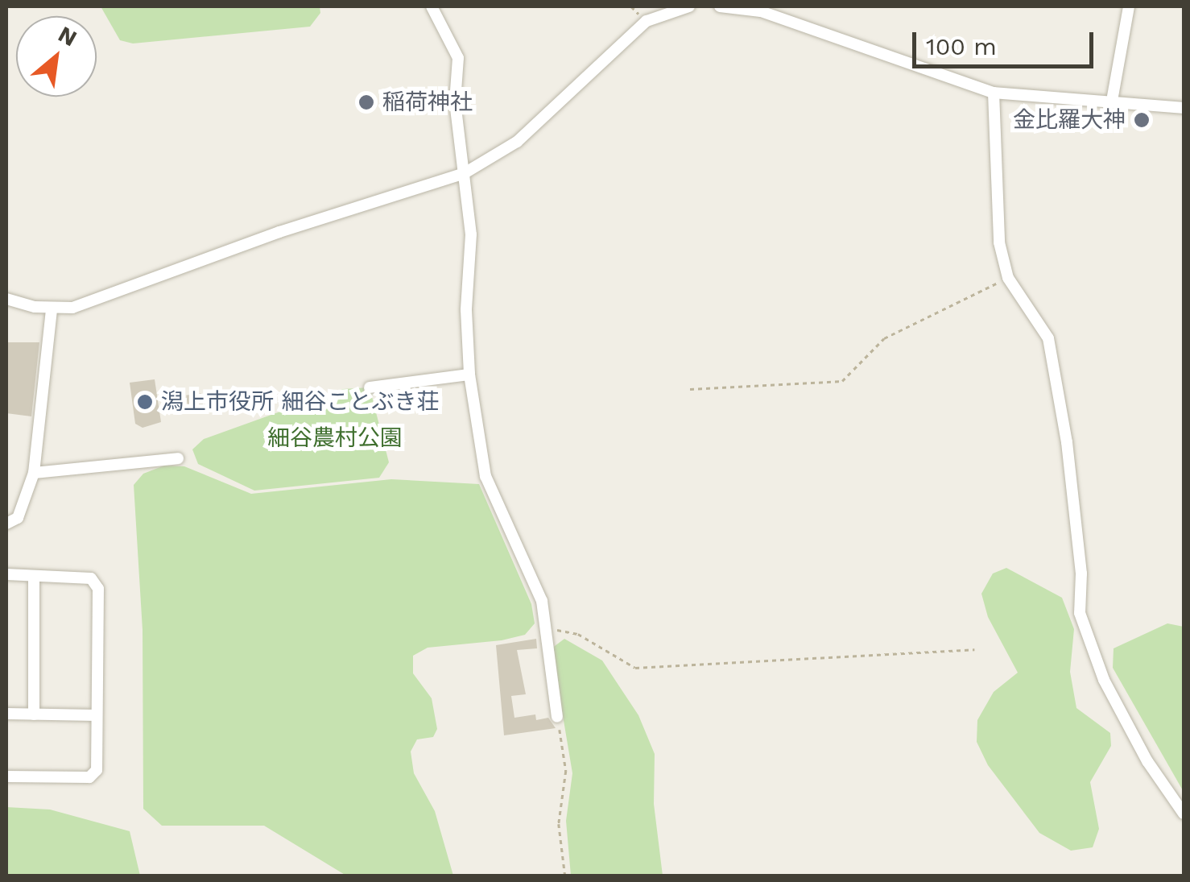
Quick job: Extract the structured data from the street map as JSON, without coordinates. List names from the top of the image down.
{
  "parks": ["細谷農村公園"],
  "places": ["稲荷神社", "金比羅大神", "潟上市役所 細谷ことぶき荘"],
  "scale_bar": "100 m",
  "north": "top right"
}
